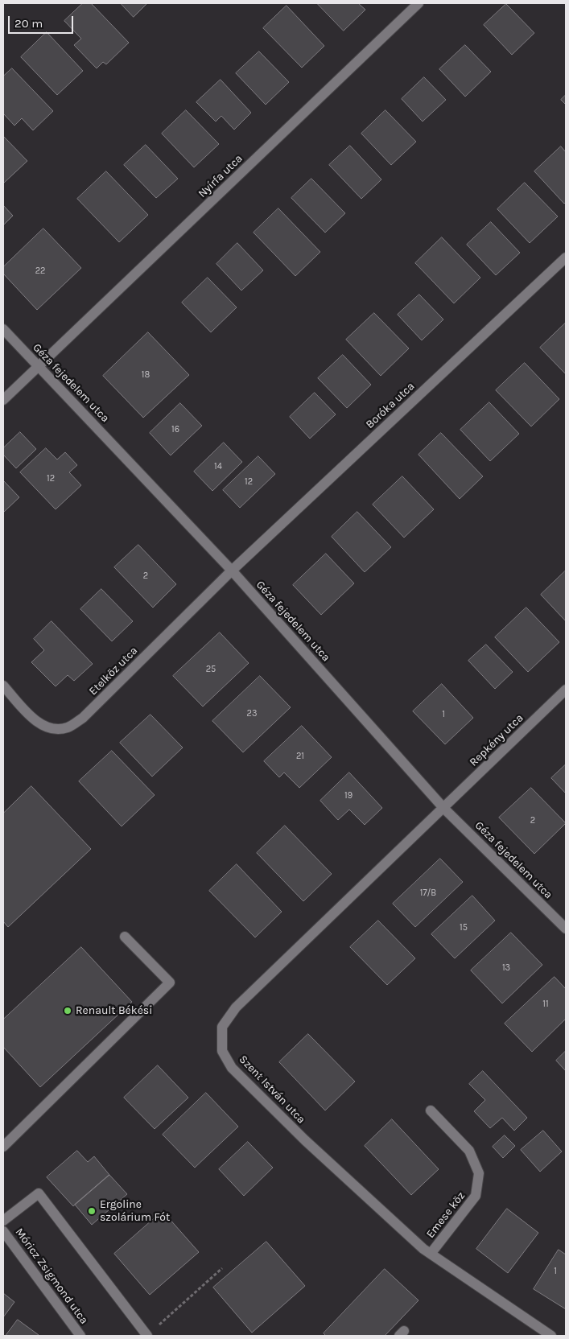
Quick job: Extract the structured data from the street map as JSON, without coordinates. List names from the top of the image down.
{
  "streets": {
    "street": [
      "Nyírfa utca",
      "Géza fejedelem utca",
      "Boróka utca",
      "Etelköz utca",
      "Repkény utca",
      "Szent István utca",
      "Emese köz",
      "Móricz Zsigmond utca"
    ]
  },
  "crossings": [
    ["Nyírfa utca", "Géza fejedelem utca"],
    ["Géza fejedelem utca", "Boróka utca"],
    ["Géza fejedelem utca", "Etelköz utca"],
    ["Géza fejedelem utca", "Repkény utca"],
    ["Géza fejedelem utca", "Szent István utca"],
    ["Boróka utca", "Etelköz utca"],
    ["Repkény utca", "Szent István utca"],
    ["Szent István utca", "Emese köz"]
  ],
  "places": ["Renault Békési", "Ergoline szolárium Fót"],
  "house_numbers": [
    "22",
    "18",
    "16",
    "14",
    "12",
    "12",
    "2",
    "25",
    "23",
    "1",
    "21",
    "19",
    "2",
    "17/B",
    "15",
    "13",
    "11",
    "1"
  ],
  "scale_bar": "20 m"
}
